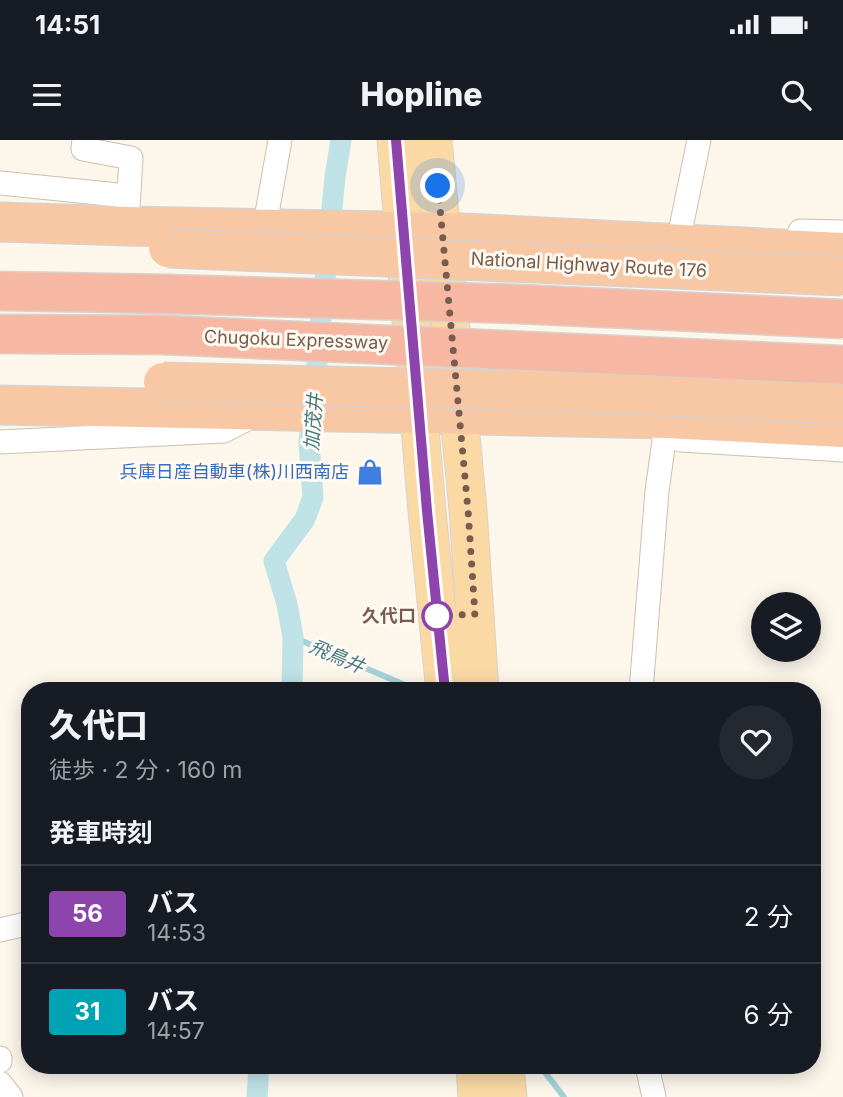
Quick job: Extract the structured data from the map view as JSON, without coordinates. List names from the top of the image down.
{
  "streets": {
    "highway": ["National Highway Route 176", "Chugoku Expressway"]
  },
  "water": ["加茂井", "飛鳥井"],
  "places": {
    "shop": ["兵庫日産自動車(株)川西南店"],
    "other": ["久代口"]
  },
  "lines": ["bus line 56"],
  "page": {
    "status": "14:51",
    "header": "Hopline",
    "heading": [
      ["久代口", "徒歩 · 2 分 · 160 m"],
      "発車時刻"
    ],
    "list": [
      {
        "mark": "56",
        "name": "バス",
        "note": "14:53",
        "value": "2 分"
      },
      {
        "mark": "31",
        "name": "バス",
        "note": "14:57",
        "value": "6 分"
      }
    ]
  }
}
